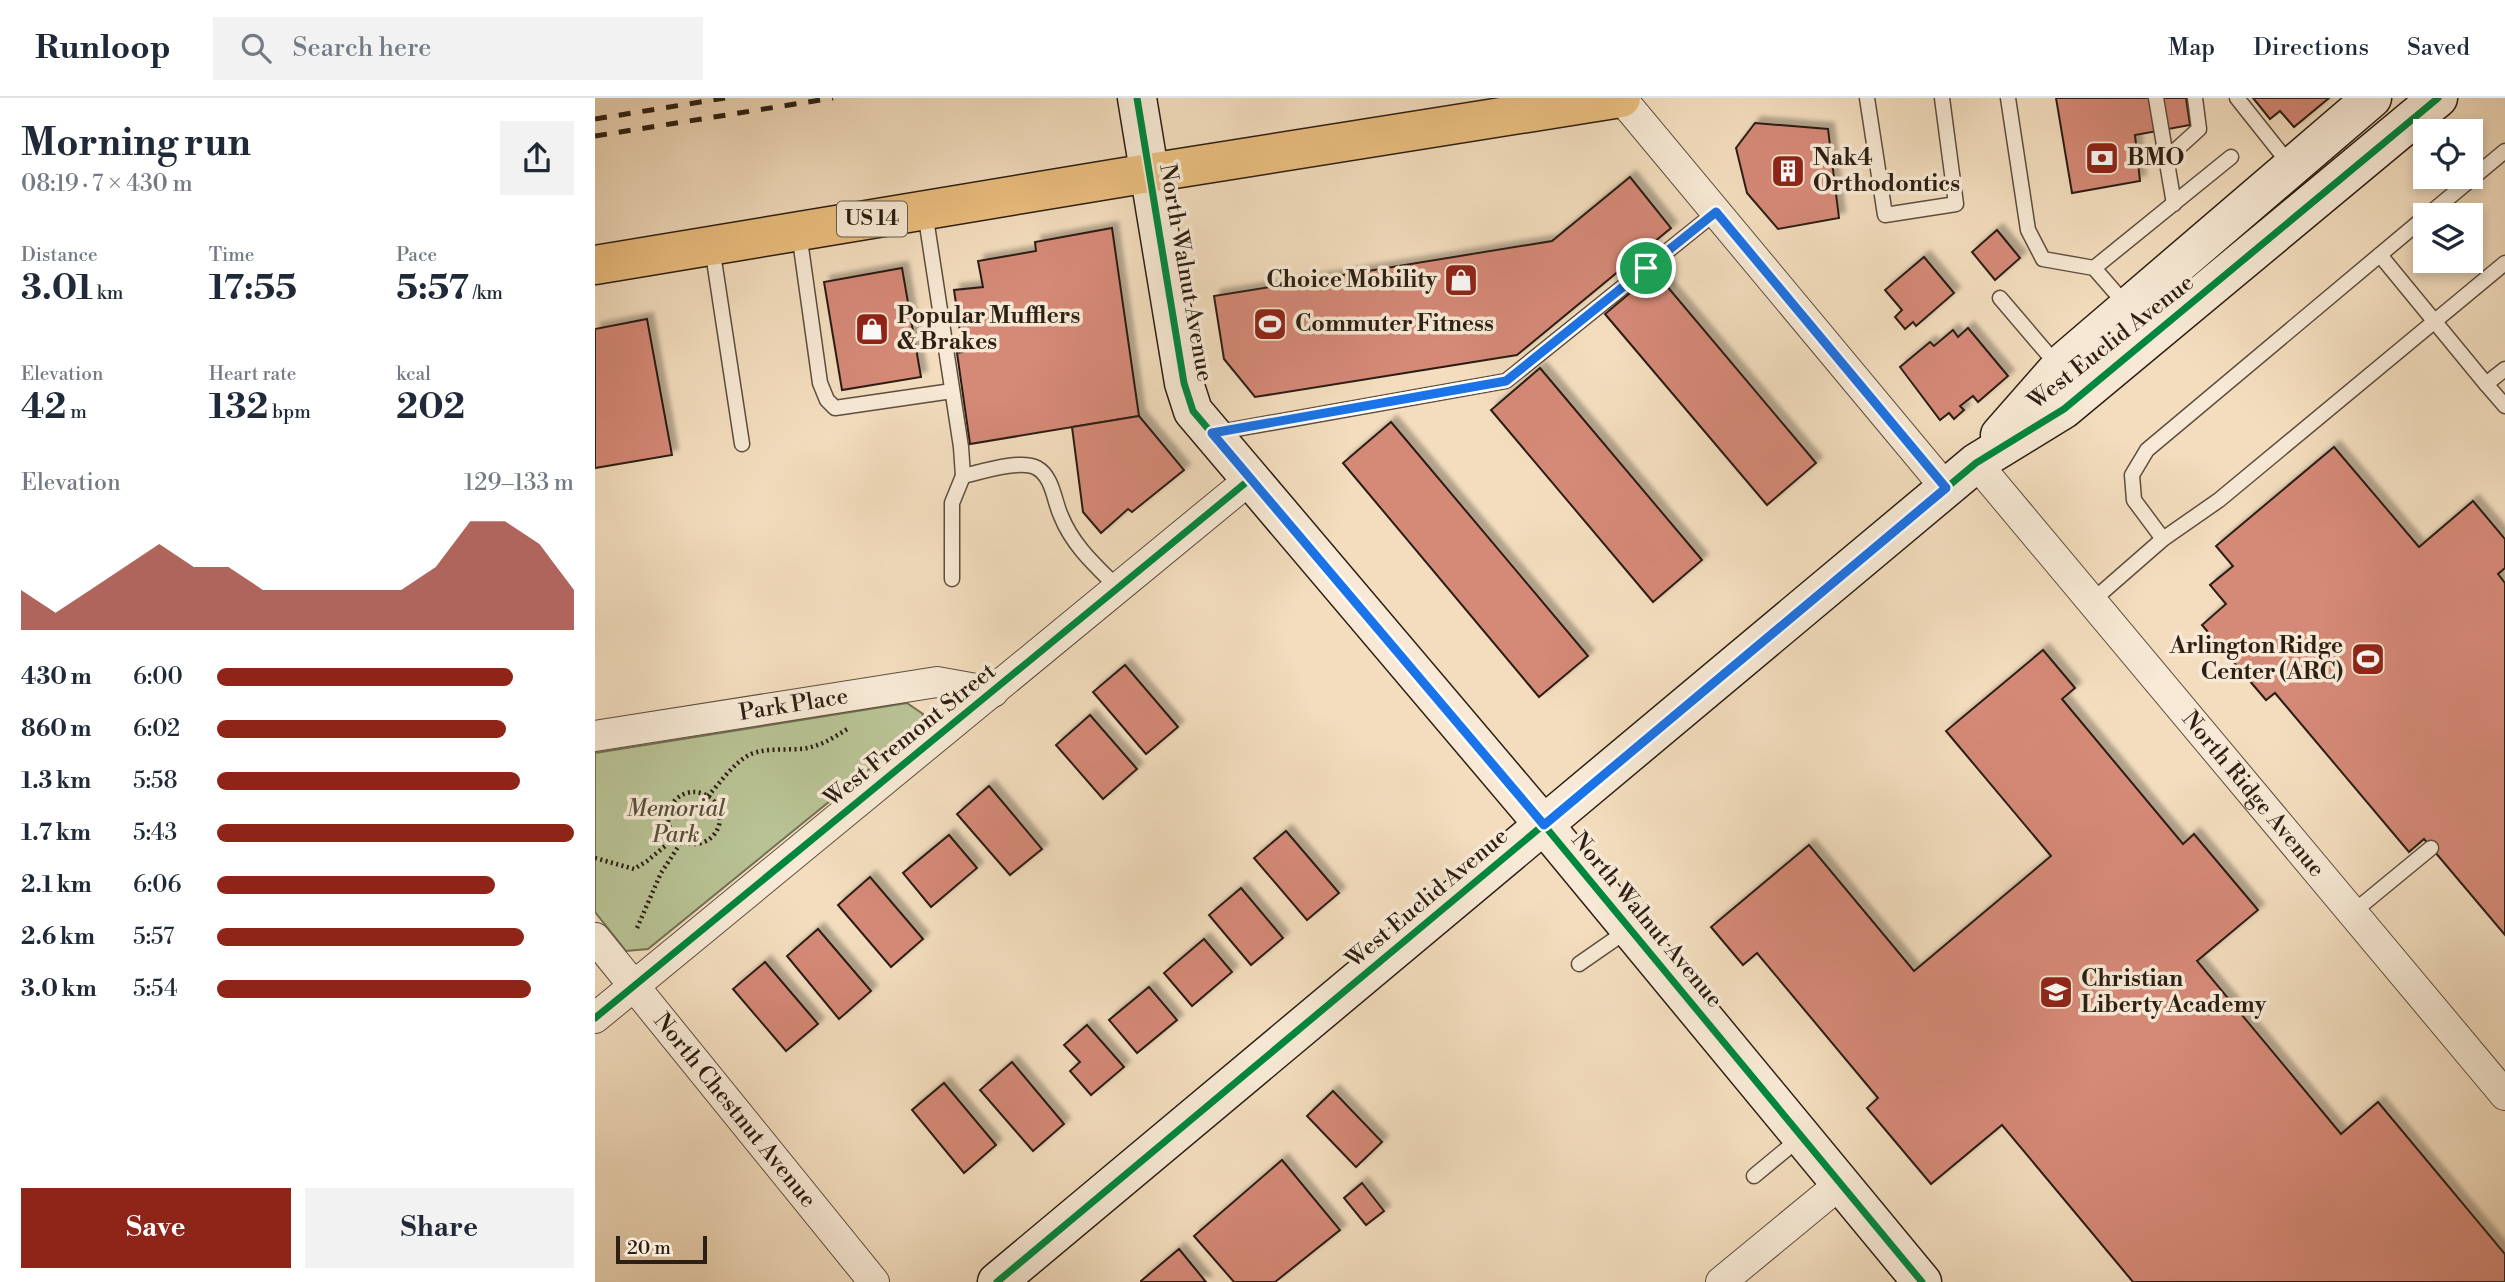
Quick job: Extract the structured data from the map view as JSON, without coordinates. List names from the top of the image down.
{
  "streets": {
    "main road": ["US 14"],
    "street": [
      "North Walnut Avenue",
      "West Euclid Avenue",
      "Park Place",
      "West Fremont Street",
      "North Ridge Avenue",
      "North Chestnut Avenue"
    ]
  },
  "crossings": [
    ["US 14", "North Walnut Avenue"],
    ["North Walnut Avenue", "West Euclid Avenue"],
    ["North Walnut Avenue", "West Fremont Street"],
    ["West Euclid Avenue", "North Ridge Avenue"],
    ["Park Place", "West Fremont Street"],
    ["West Fremont Street", "North Chestnut Avenue"]
  ],
  "parks": ["Memorial Park"],
  "places": {
    "bank": ["BMO"],
    "building": ["Nak4 Orthodontics"],
    "shop": ["Choice Mobility", "Popular Mufflers & Brakes"],
    "sports": ["Commuter Fitness", "Arlington Ridge Center (ARC)"],
    "school or university": ["Christian Liberty Academy"]
  },
  "scale_bar": "20 m",
  "page": {
    "header": "Runloop",
    "search": "Search here",
    "nav": ["Map", "Directions", "Saved"],
    "heading": ["Morning run", "08:19 · 7 × 430 m"],
    "stats": [
      ["Distance", "3.01 km"],
      ["Time", "17:55"],
      ["Pace", "5:57 /km"],
      ["Elevation", "42 m"],
      ["Heart rate", "132 bpm"],
      ["kcal", "202"]
    ],
    "chart": ["Elevation", "129–133 m"],
    "list": [
      {
        "name": "430 m",
        "note": "6:00"
      },
      {
        "name": "860 m",
        "note": "6:02"
      },
      {
        "name": "1.3 km",
        "note": "5:58"
      },
      {
        "name": "1.7 km",
        "note": "5:43"
      },
      {
        "name": "2.1 km",
        "note": "6:06"
      },
      {
        "name": "2.6 km",
        "note": "5:57"
      },
      {
        "name": "3.0 km",
        "note": "5:54"
      }
    ],
    "buttons": ["Save", "Share"],
    "scale": "20 m"
  }
}
